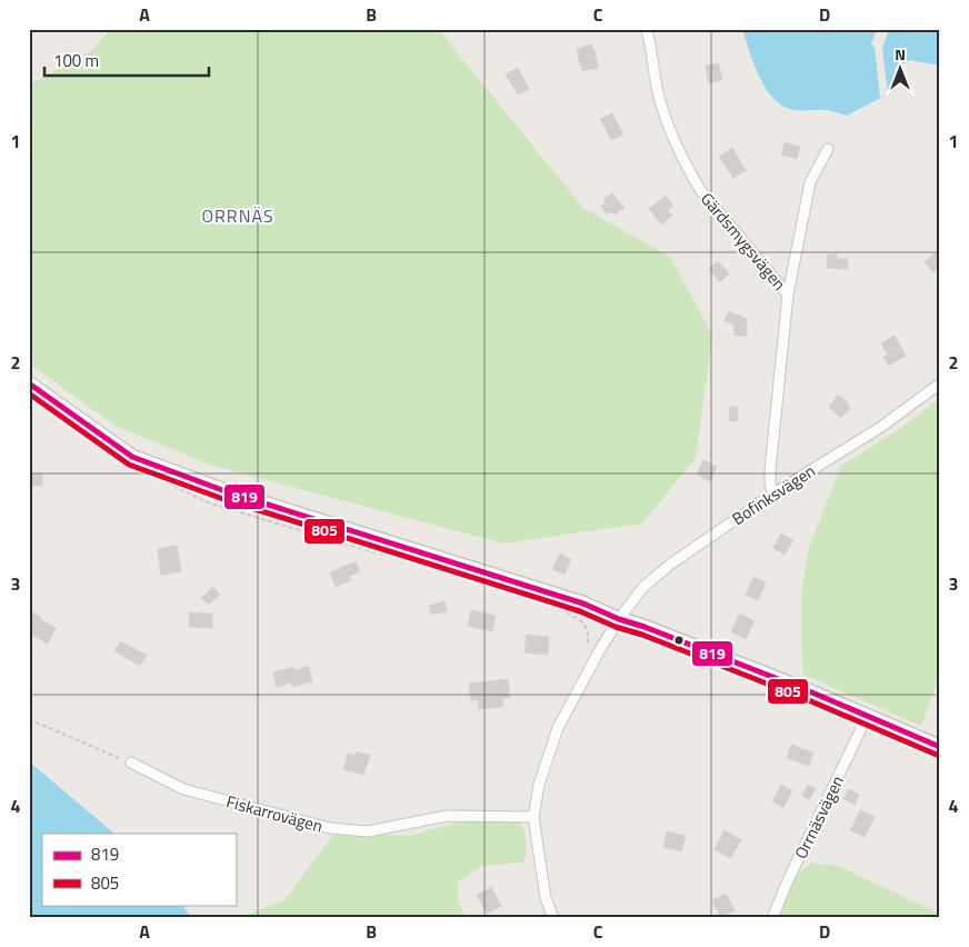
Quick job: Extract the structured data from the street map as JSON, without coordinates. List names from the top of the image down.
{
  "streets": {
    "street": [
      "Gärdsmygsvägen",
      "Bofinksvägen",
      "Fiskarrovägen",
      "Orrnäsvägen"
    ]
  },
  "crossings": [
    ["Gärdsmygsvägen", "Bofinksvägen"],
    ["Bofinksvägen", "Fiskarrovägen"]
  ],
  "districts": ["ORRNÄS"],
  "lines": ["transit line 819", "transit line 805"],
  "legend": ["819", "805"],
  "scale_bar": "100 m",
  "north": "top",
  "grid": {
    "columns": [
      "A",
      "B",
      "C",
      "D"
    ],
    "rows": [
      "1",
      "2",
      "3",
      "4"
    ]
  }
}
